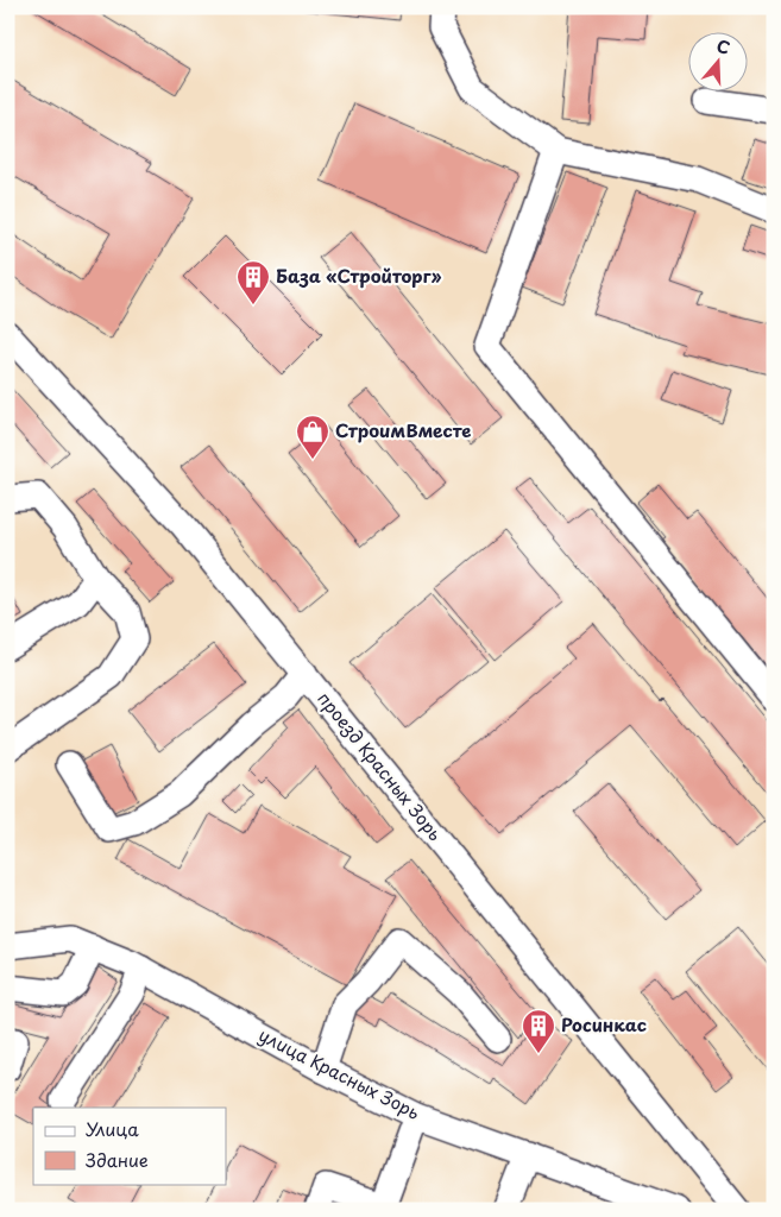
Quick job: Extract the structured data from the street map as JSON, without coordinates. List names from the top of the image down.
{
  "streets": {
    "street": ["проезд Красных Зорь", "улица Красных Зорь"]
  },
  "places": {
    "building": ["База «Стройторг»", "Росинкас"],
    "shop": ["СтроимВместе"]
  },
  "legend": ["Улица", "Здание"],
  "north": "top"
}
